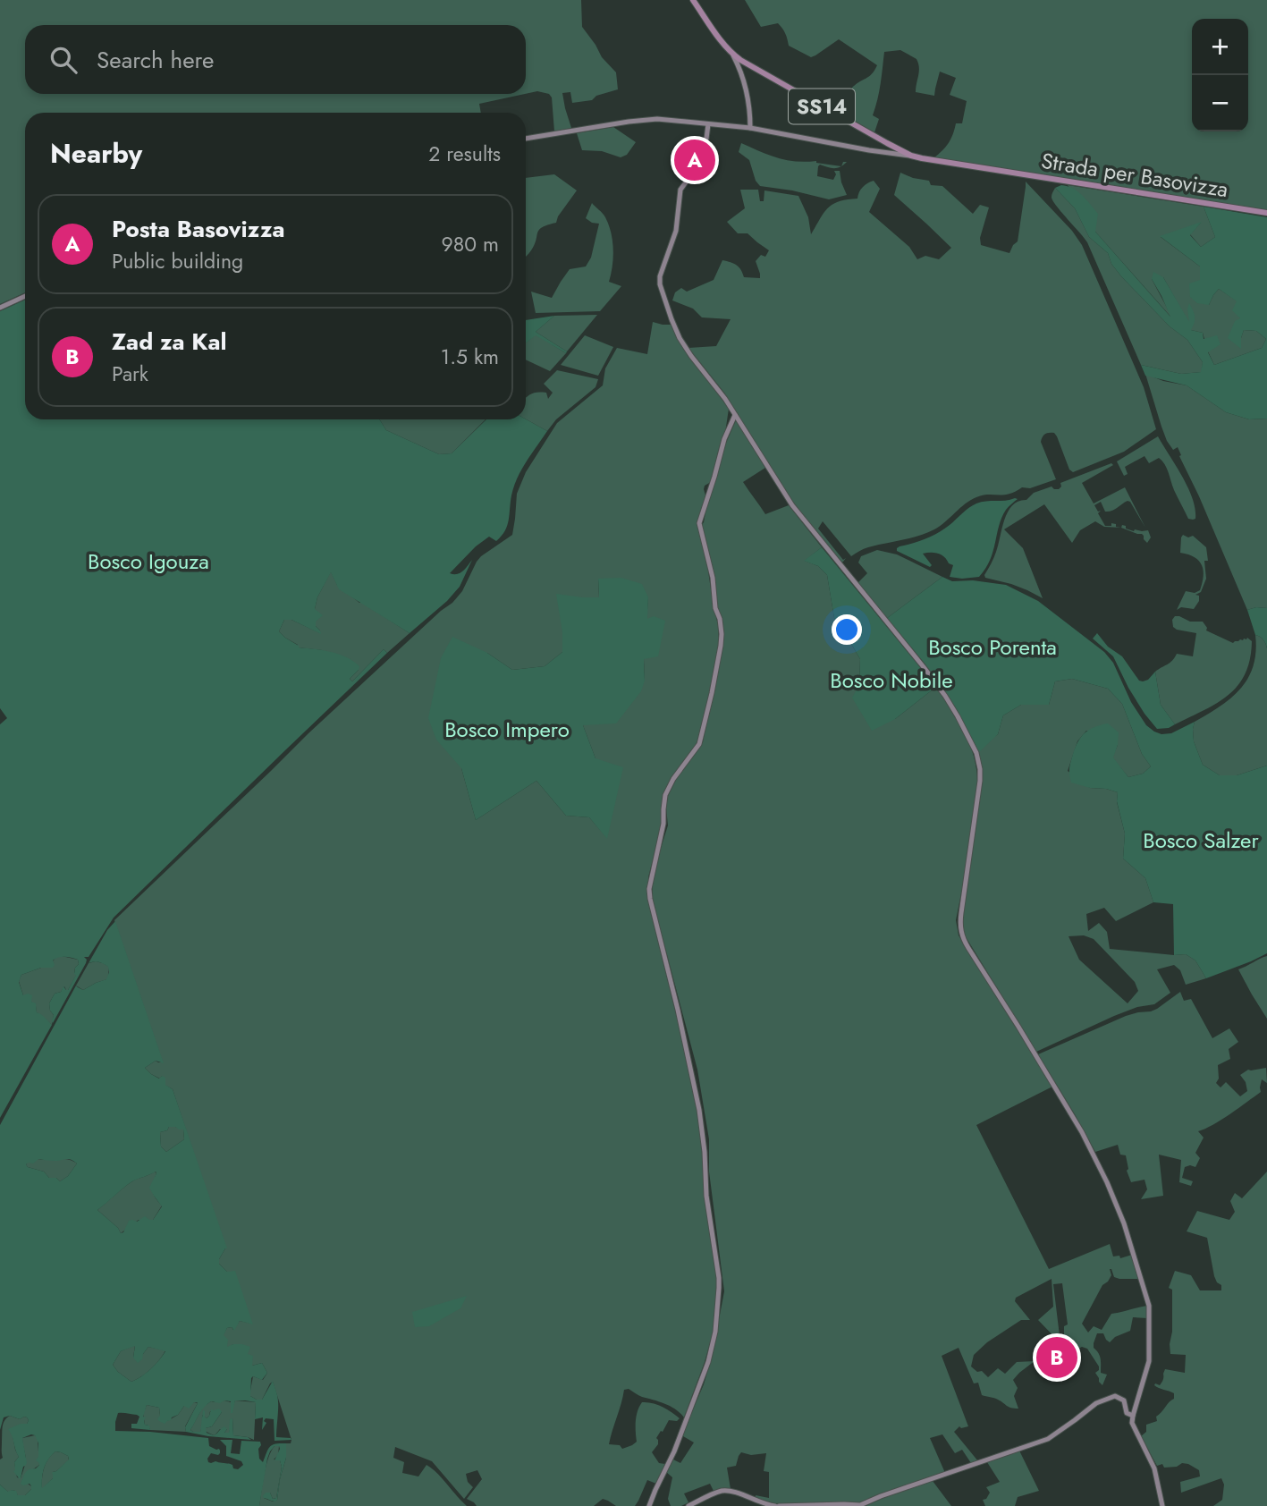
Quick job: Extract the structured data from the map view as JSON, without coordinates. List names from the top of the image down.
{
  "streets": {
    "main road": ["SS14", "Strada per Basovizza"]
  },
  "crossings": [
    ["SS14", "Strada per Basovizza"]
  ],
  "parks": [
    "Bosco Igouza",
    "Bosco Porenta",
    "Bosco Nobile",
    "Bosco Impero",
    "Bosco Salzer"
  ],
  "page": {
    "map_buttons": ["+", "−"],
    "search": "Search here",
    "heading": ["Nearby", "2 results"],
    "pins": ["A", "B"],
    "list": [
      {
        "mark": "A",
        "name": "Posta Basovizza",
        "note": "Public building",
        "value": "980 m"
      },
      {
        "mark": "B",
        "name": "Zad za Kal",
        "note": "Park",
        "value": "1.5 km"
      }
    ]
  }
}
